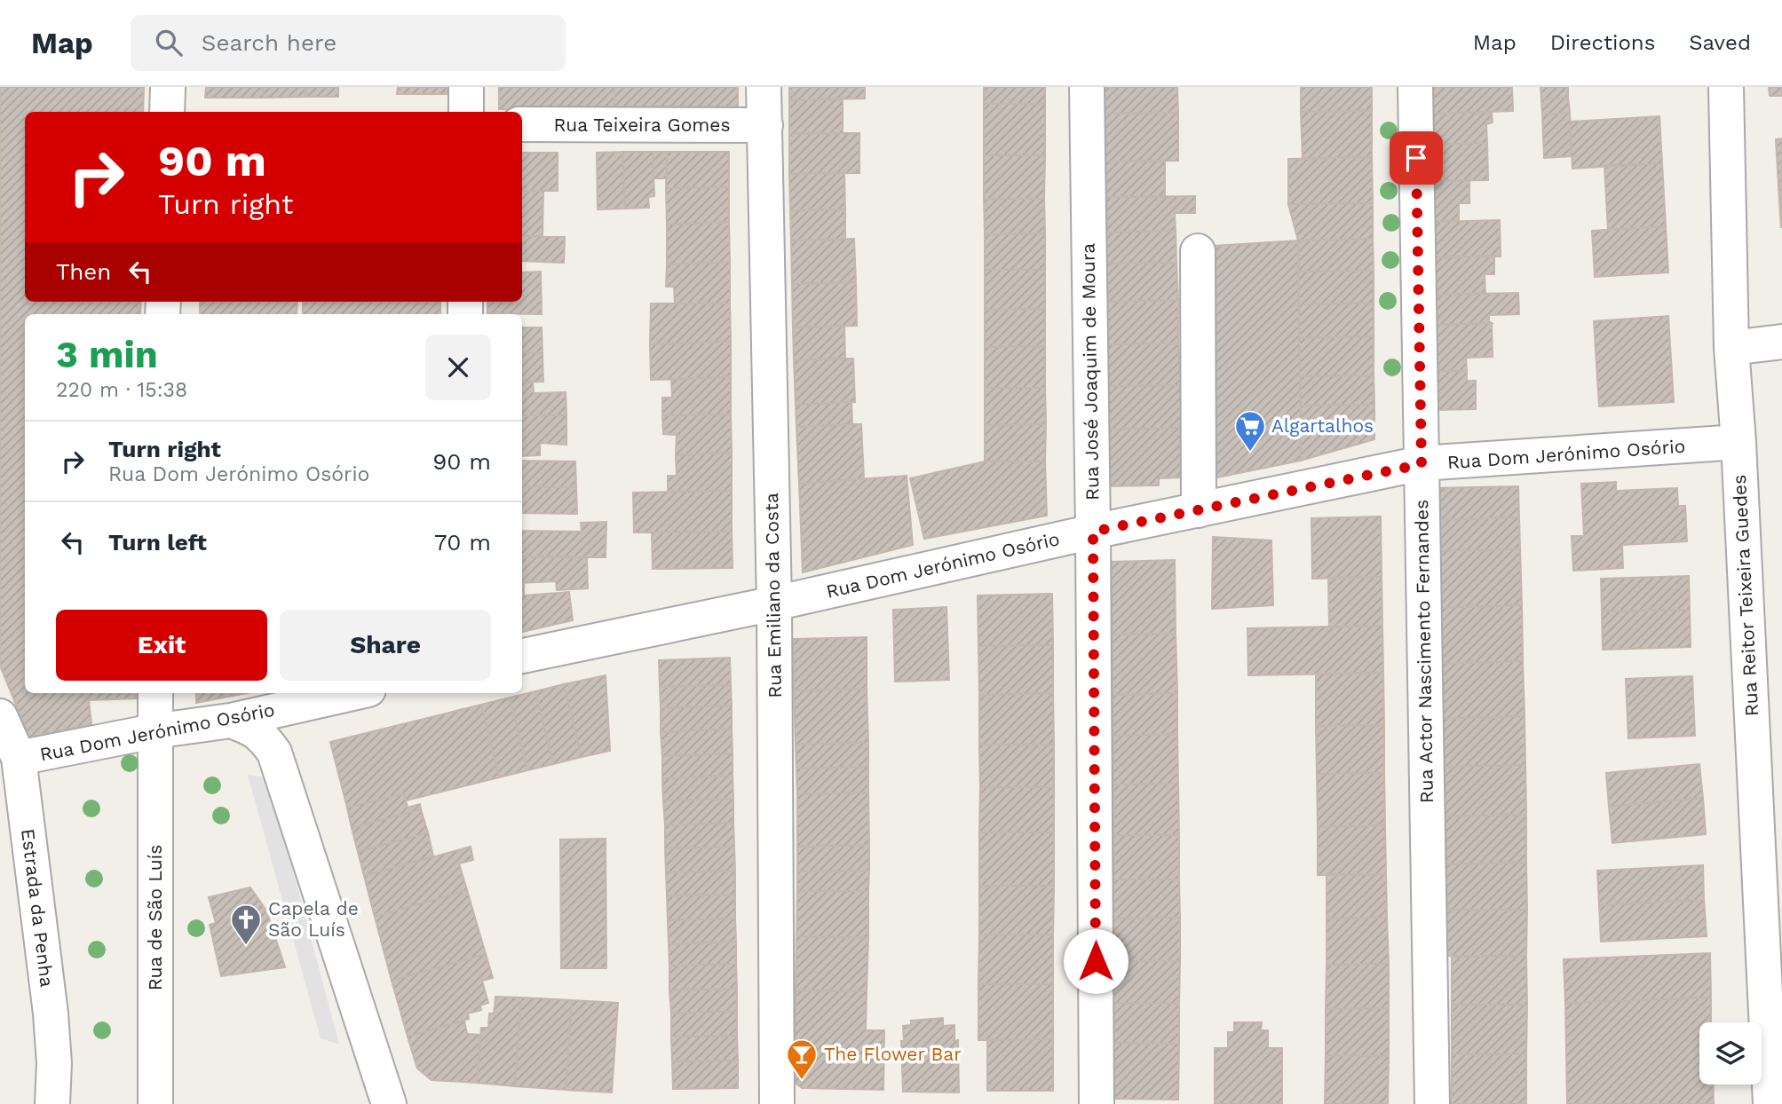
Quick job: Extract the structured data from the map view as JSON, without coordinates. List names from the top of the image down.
{
  "streets": {
    "street": [
      "Rua Teixeira Gomes",
      "Rua José Joaquim de Moura",
      "Rua Dom Jerónimo Osório",
      "Rua Emiliano da Costa",
      "Rua Reitor Teixeira Guedes",
      "Rua Actor Nascimento Fernandes",
      "Estrada da Penha",
      "Rua de São Luís"
    ]
  },
  "crossings": [
    ["Rua Teixeira Gomes", "Rua Emiliano da Costa"],
    ["Rua José Joaquim de Moura", "Rua Dom Jerónimo Osório"],
    ["Rua Dom Jerónimo Osório", "Rua Emiliano da Costa"],
    ["Rua Dom Jerónimo Osório", "Rua Reitor Teixeira Guedes"],
    ["Rua Dom Jerónimo Osório", "Rua Actor Nascimento Fernandes"],
    ["Rua Dom Jerónimo Osório", "Estrada da Penha"],
    ["Rua Dom Jerónimo Osório", "Rua de São Luís"]
  ],
  "places": {
    "supermarket": ["Algartalhos"],
    "church": ["Capela de São Luís"],
    "bar": ["The Flower Bar"]
  },
  "page": {
    "header": "Map",
    "search": "Search here",
    "nav": ["Map", "Directions", "Saved"],
    "turn": ["90 m", "Turn right"],
    "then": "Then",
    "heading": ["3 min", "220 m · 15:38"],
    "list": [
      {
        "name": "Turn right",
        "note": "Rua Dom Jerónimo Osório",
        "value": "90 m"
      },
      {
        "name": "Turn left",
        "value": "70 m"
      }
    ],
    "buttons": ["Exit", "Share"]
  }
}
